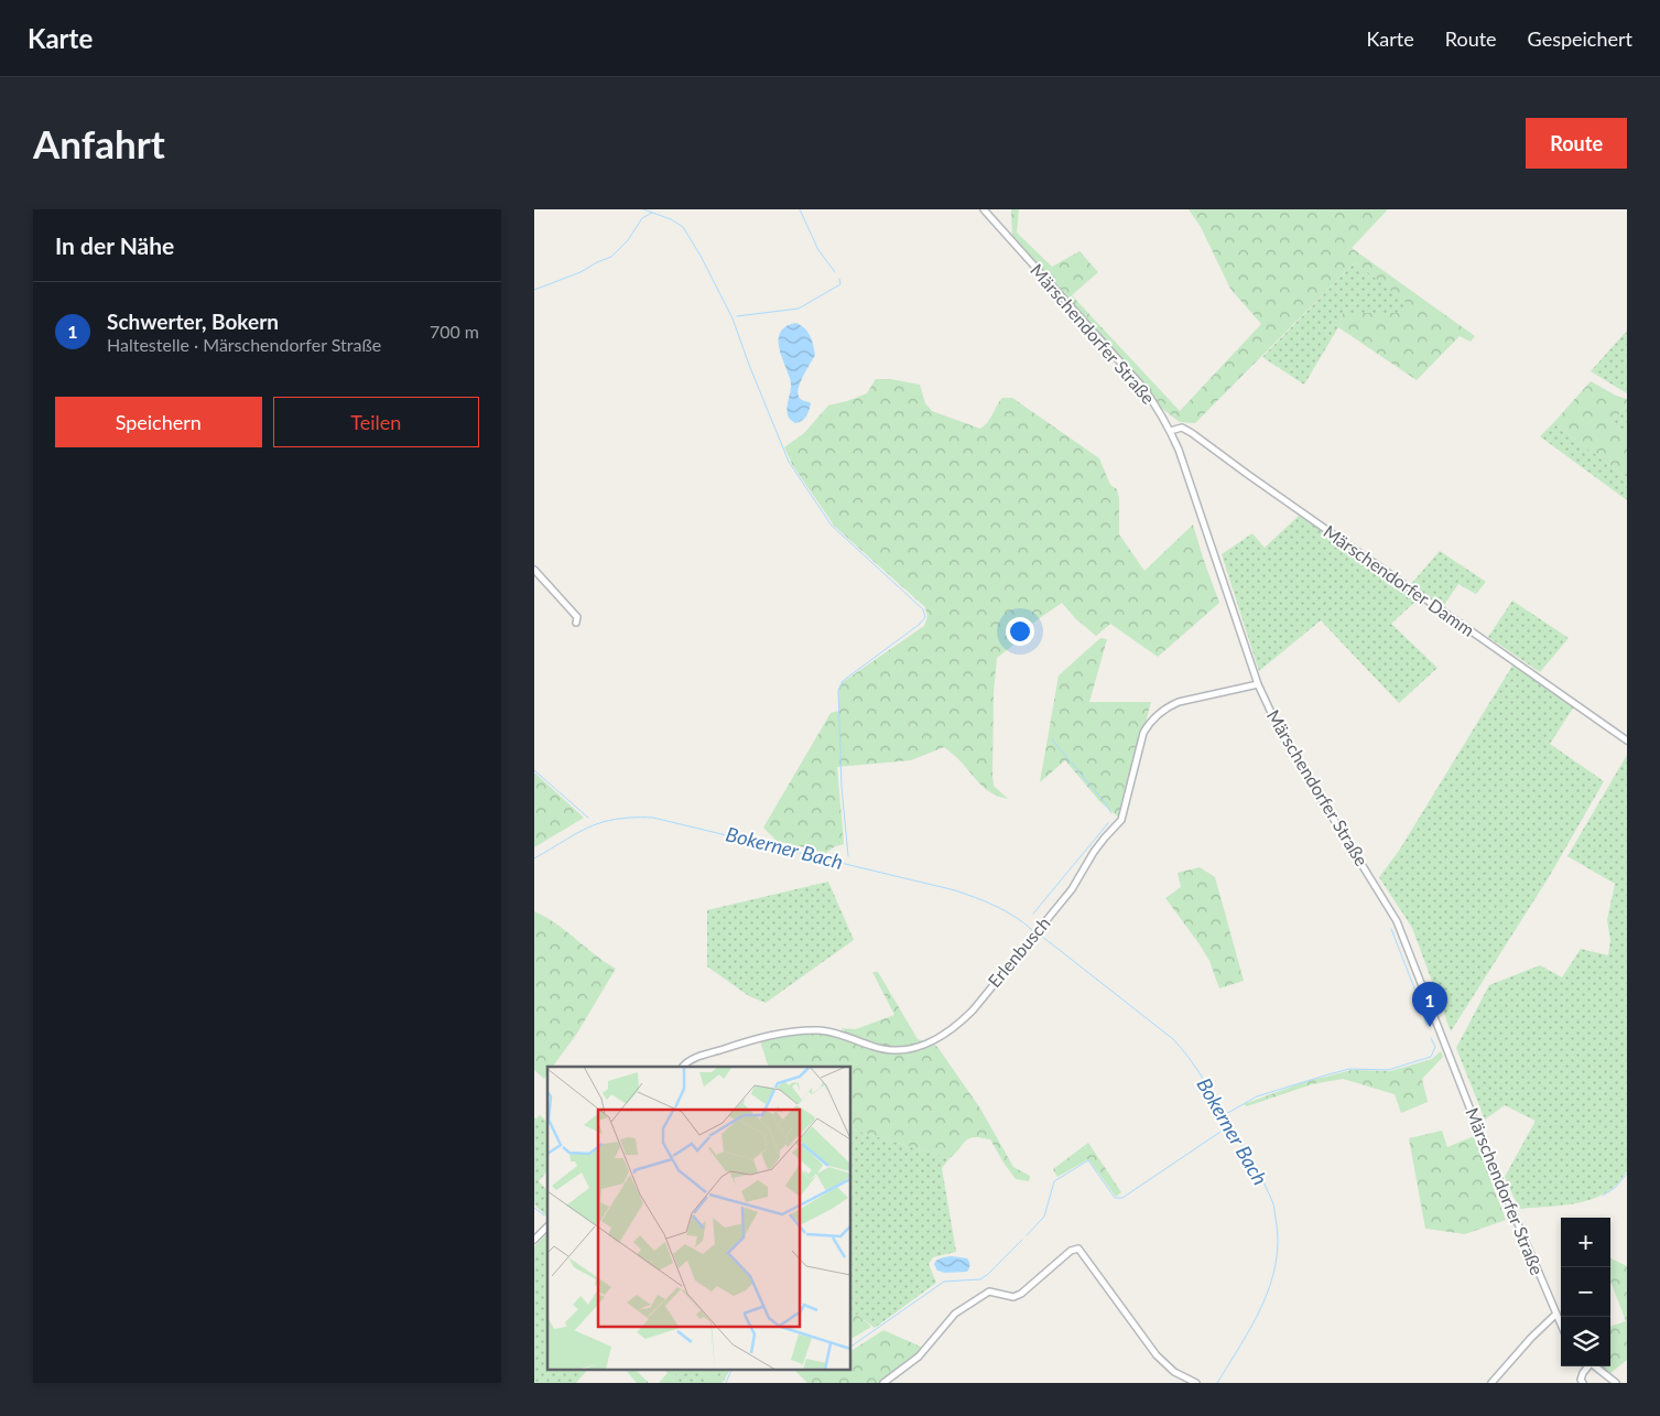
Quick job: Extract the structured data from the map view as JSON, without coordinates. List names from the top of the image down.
{
  "streets": {
    "street": ["Märschendorfer Straße", "Märschendorfer Damm", "Erlenbusch"]
  },
  "crossings": [
    ["Märschendorfer Straße", "Märschendorfer Damm"],
    ["Märschendorfer Straße", "Erlenbusch"]
  ],
  "water": ["Bokerner Bach"],
  "page": {
    "header": "Karte",
    "nav": ["Karte", "Route", "Gespeichert"],
    "buttons": [
      "Route",
      ["Speichern", "Teilen"]
    ],
    "title": "Anfahrt",
    "heading": "In der Nähe",
    "list": [
      {
        "mark": "1",
        "name": "Schwerter, Bokern",
        "note": "Haltestelle · Märschendorfer Straße",
        "value": "700 m"
      }
    ],
    "pins": "1",
    "map_buttons": ["+", "−"]
  }
}
